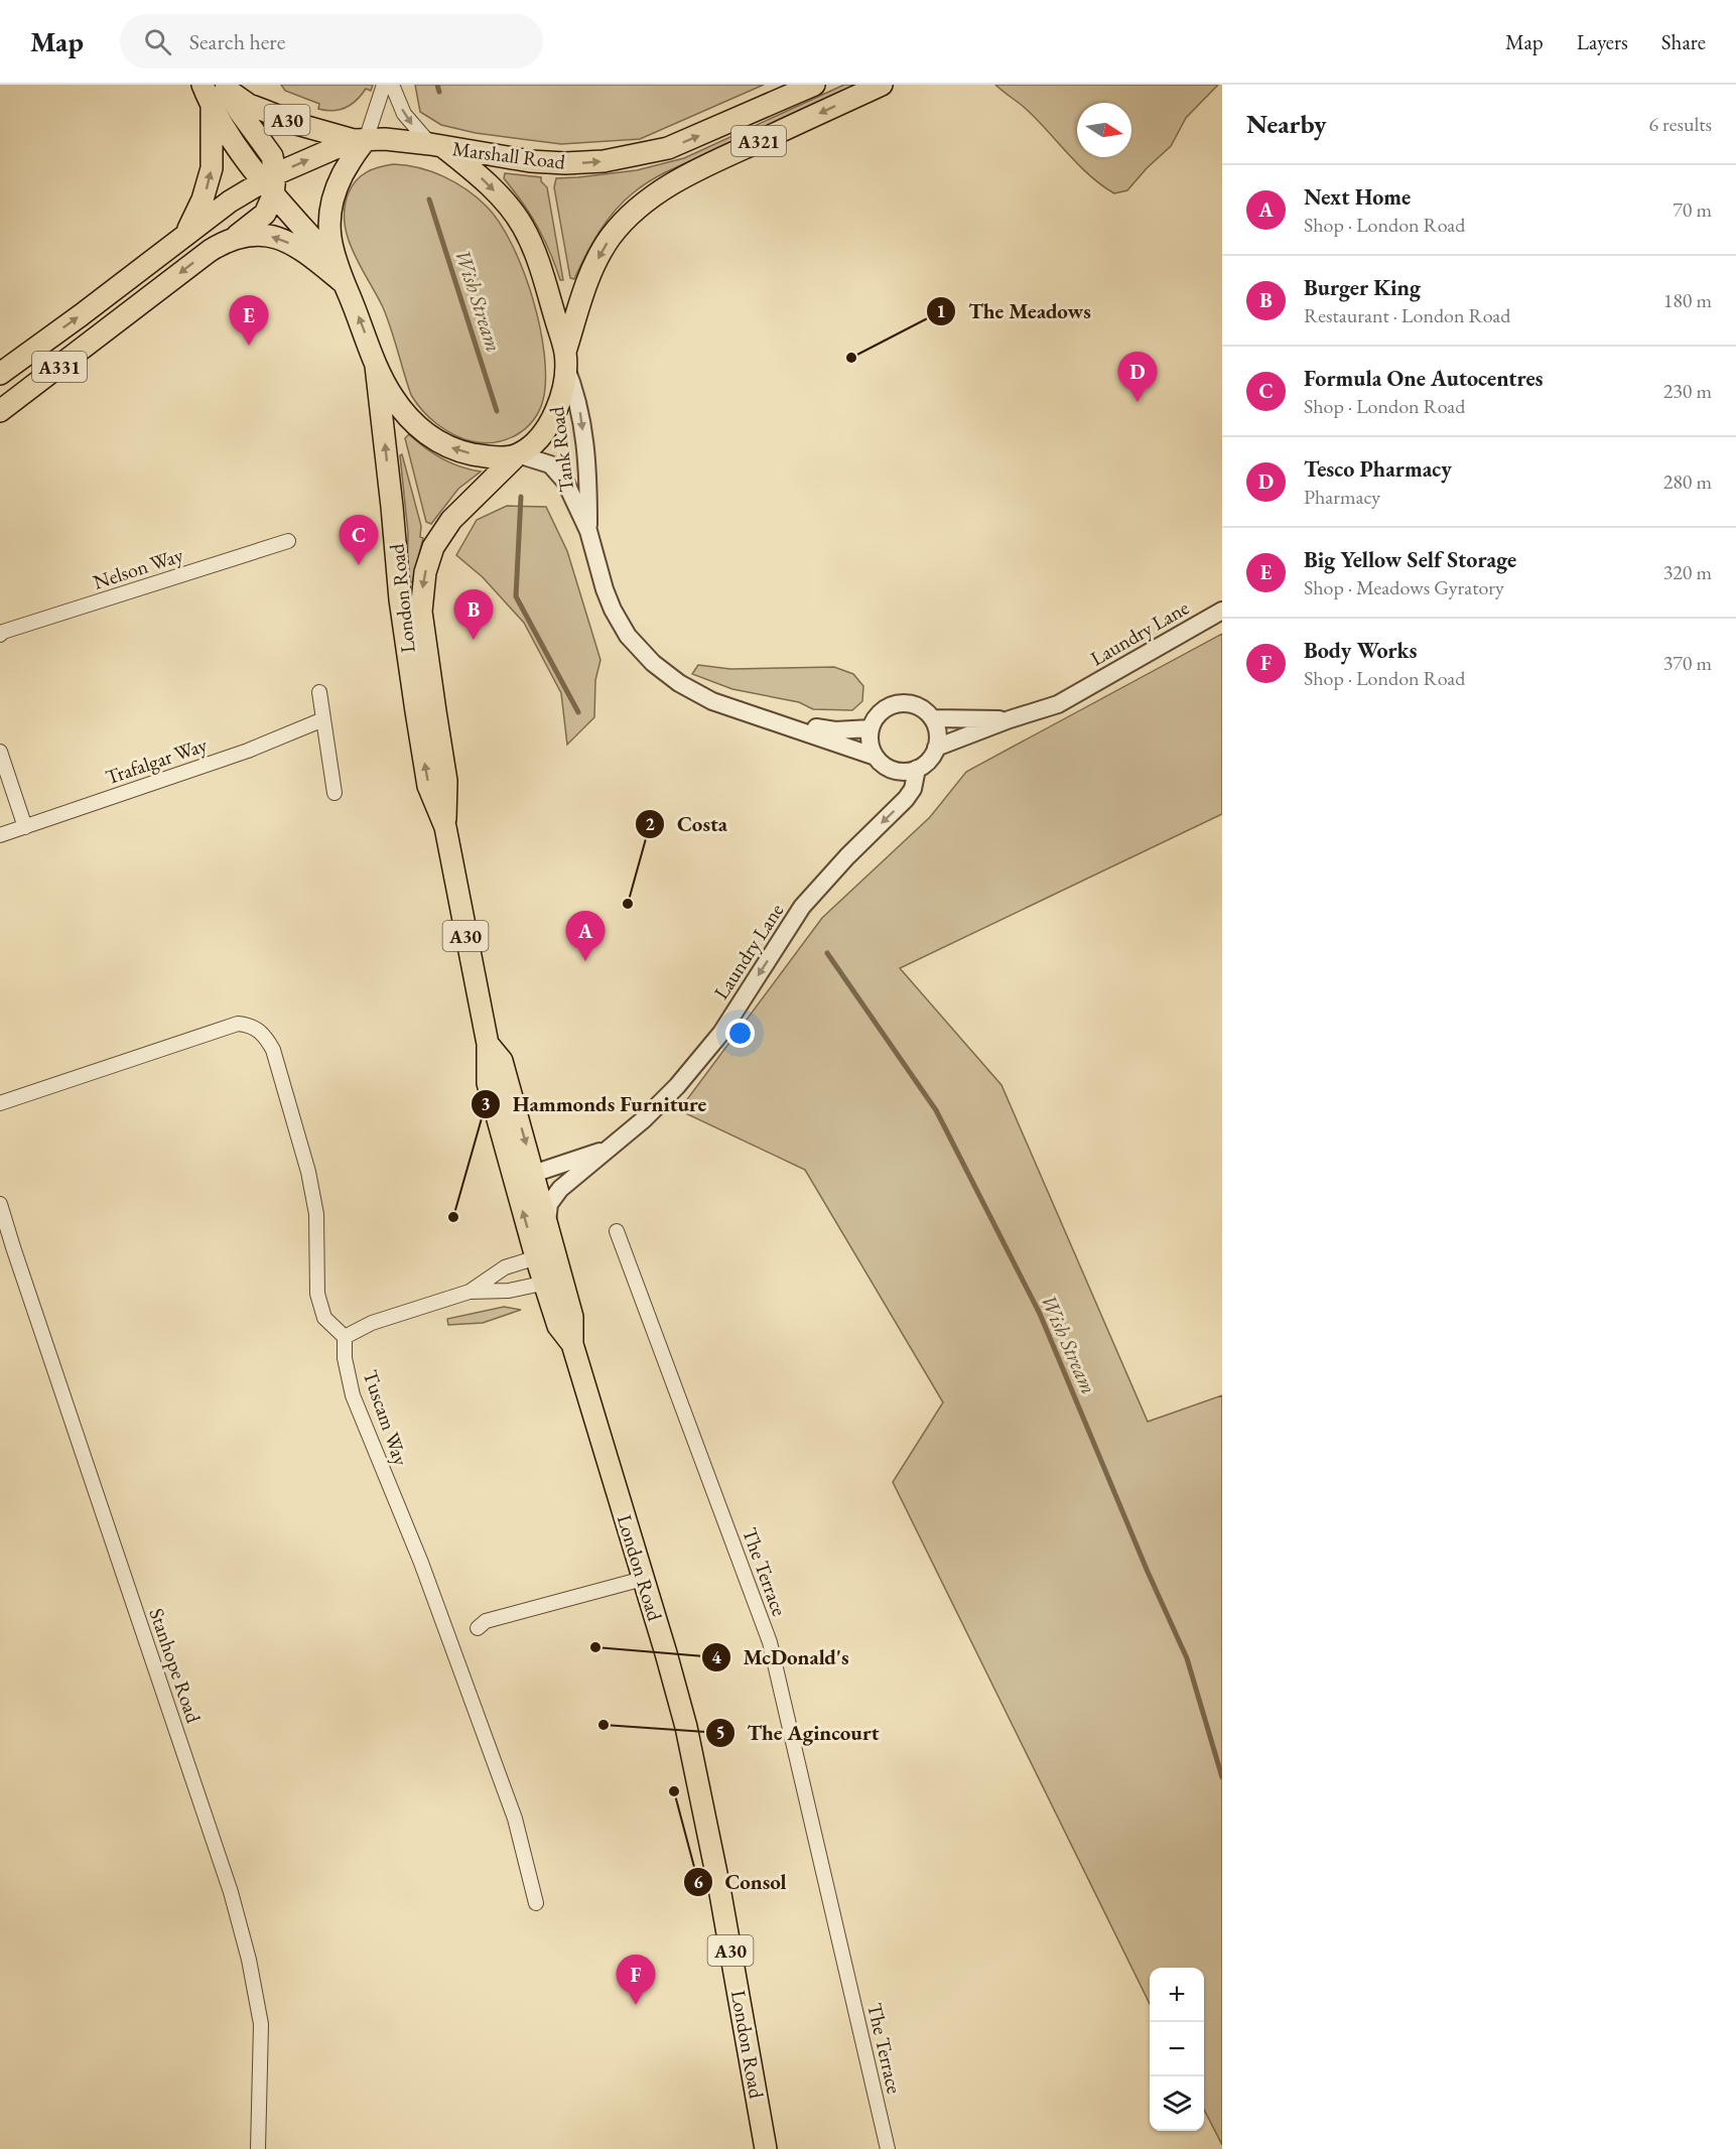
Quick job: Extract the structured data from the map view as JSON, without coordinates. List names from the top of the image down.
{
  "streets": {
    "main road": [
      "A30",
      "A321",
      "Marshall Road",
      "A331",
      "London Road"
    ],
    "street": [
      "Tank Road",
      "Nelson Way",
      "Laundry Lane",
      "Trafalgar Way",
      "Tuscam Way",
      "The Terrace",
      "Stanhope Road"
    ]
  },
  "crossings": [
    ["A30", "Marshall Road"],
    ["A30", "A331"],
    ["A321", "Tank Road"],
    ["A321", "London Road"],
    ["Marshall Road", "A331"],
    ["Tank Road", "London Road"],
    ["Tank Road", "Laundry Lane"],
    ["London Road", "Laundry Lane"]
  ],
  "one_way": ["Marshall Road", "Laundry Lane"],
  "water": ["Wish Stream"],
  "places": [
    "The Meadows",
    "Costa",
    "Hammonds Furniture",
    "McDonald's",
    "The Agincourt",
    "Consol"
  ],
  "north": "right",
  "page": {
    "header": "Map",
    "search": "Search here",
    "nav": ["Map", "Layers", "Share"],
    "heading": ["Nearby", "6 results"],
    "list": [
      {
        "mark": "A",
        "name": "Next Home",
        "note": "Shop · London Road",
        "value": "70 m"
      },
      {
        "mark": "B",
        "name": "Burger King",
        "note": "Restaurant · London Road",
        "value": "180 m"
      },
      {
        "mark": "C",
        "name": "Formula One Autocentres",
        "note": "Shop · London Road",
        "value": "230 m"
      },
      {
        "mark": "D",
        "name": "Tesco Pharmacy",
        "note": "Pharmacy",
        "value": "280 m"
      },
      {
        "mark": "E",
        "name": "Big Yellow Self Storage",
        "note": "Shop · Meadows Gyratory",
        "value": "320 m"
      },
      {
        "mark": "F",
        "name": "Body Works",
        "note": "Shop · London Road",
        "value": "370 m"
      }
    ],
    "pins": [
      "E",
      "D",
      "C",
      "B",
      "A",
      "F"
    ],
    "map_buttons": ["+", "−"]
  }
}
